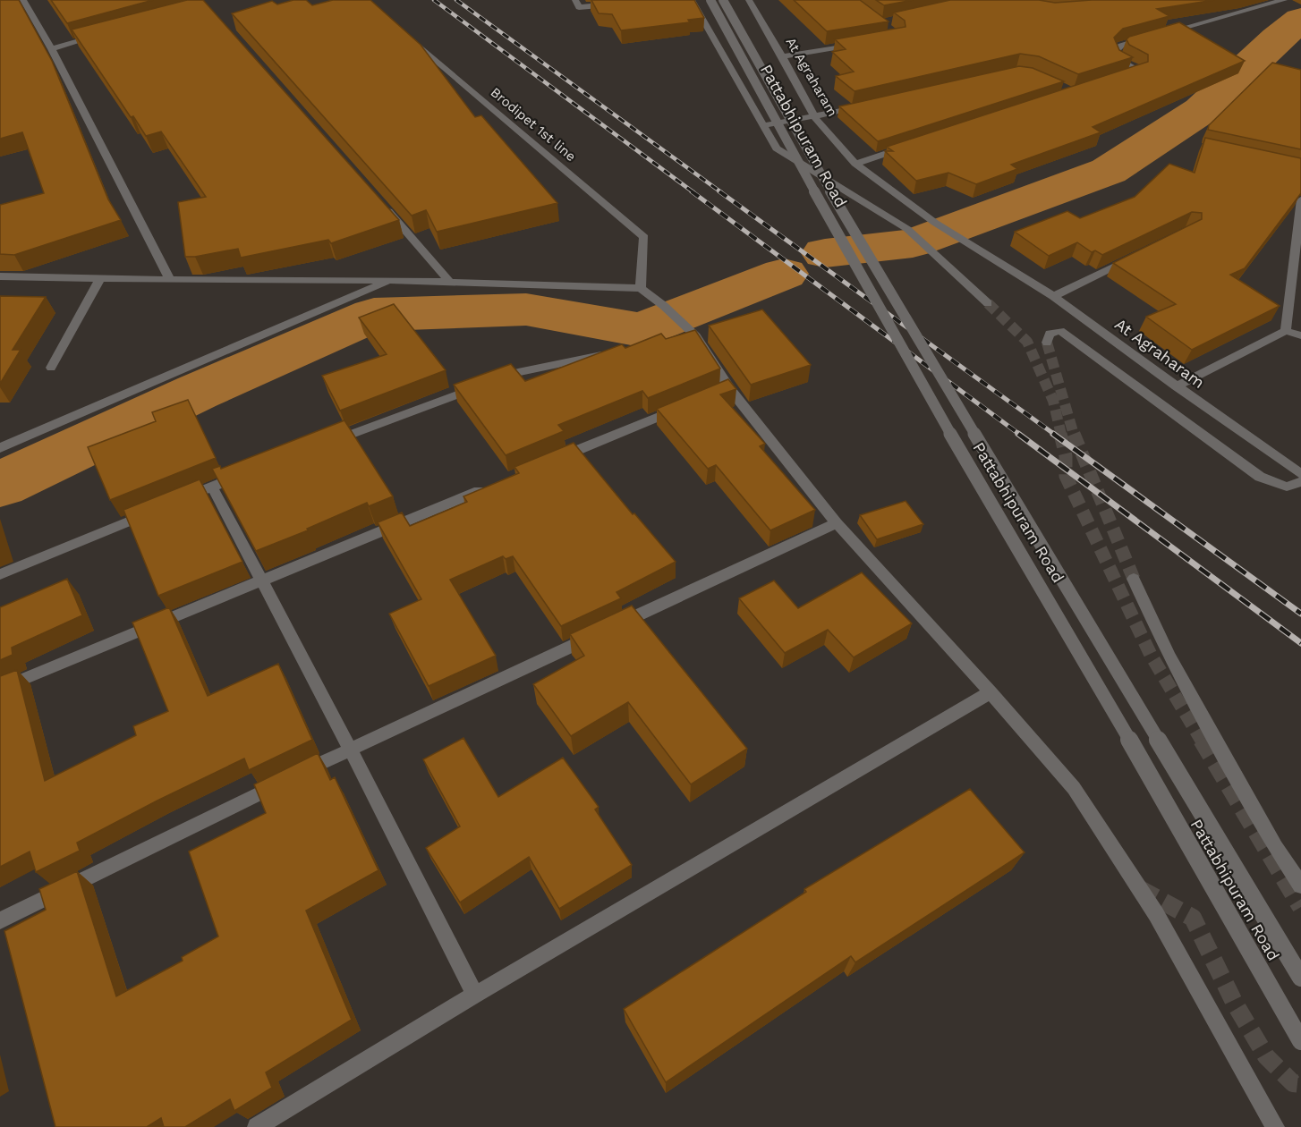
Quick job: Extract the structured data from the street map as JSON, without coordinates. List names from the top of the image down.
{
  "streets": {
    "street": ["At Agraharam", "Brodipet 1st line", "Pattabhipuram Road"]
  }
}
